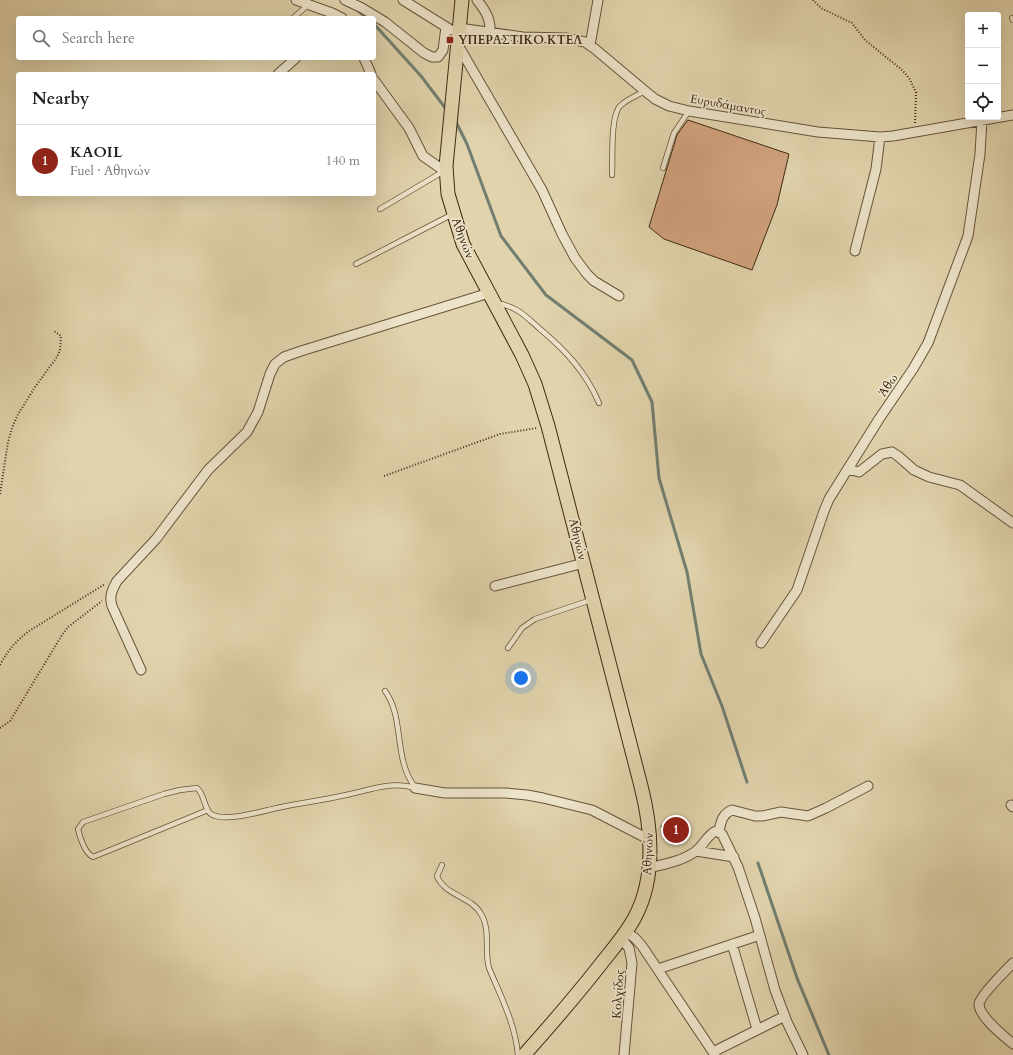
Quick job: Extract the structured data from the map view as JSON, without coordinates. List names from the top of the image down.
{
  "streets": {
    "main road": ["Αθηνών"],
    "street": ["Ευρυδάμαντος", "Άθω", "Κολχίδος"]
  },
  "crossings": [
    ["Ευρυδάμαντος", "Αθηνών"],
    ["Αθηνών", "Κολχίδος"]
  ],
  "places": {
    "transit": ["ΥΠΕΡΑΣΤΙΚΟ ΚΤΕΛ"]
  },
  "page": {
    "map_buttons": ["+", "−"],
    "search": "Search here",
    "heading": "Nearby",
    "list": [
      {
        "mark": "1",
        "name": "KAOIL",
        "note": "Fuel · Αθηνών",
        "value": "140 m"
      }
    ],
    "pins": "1"
  }
}
